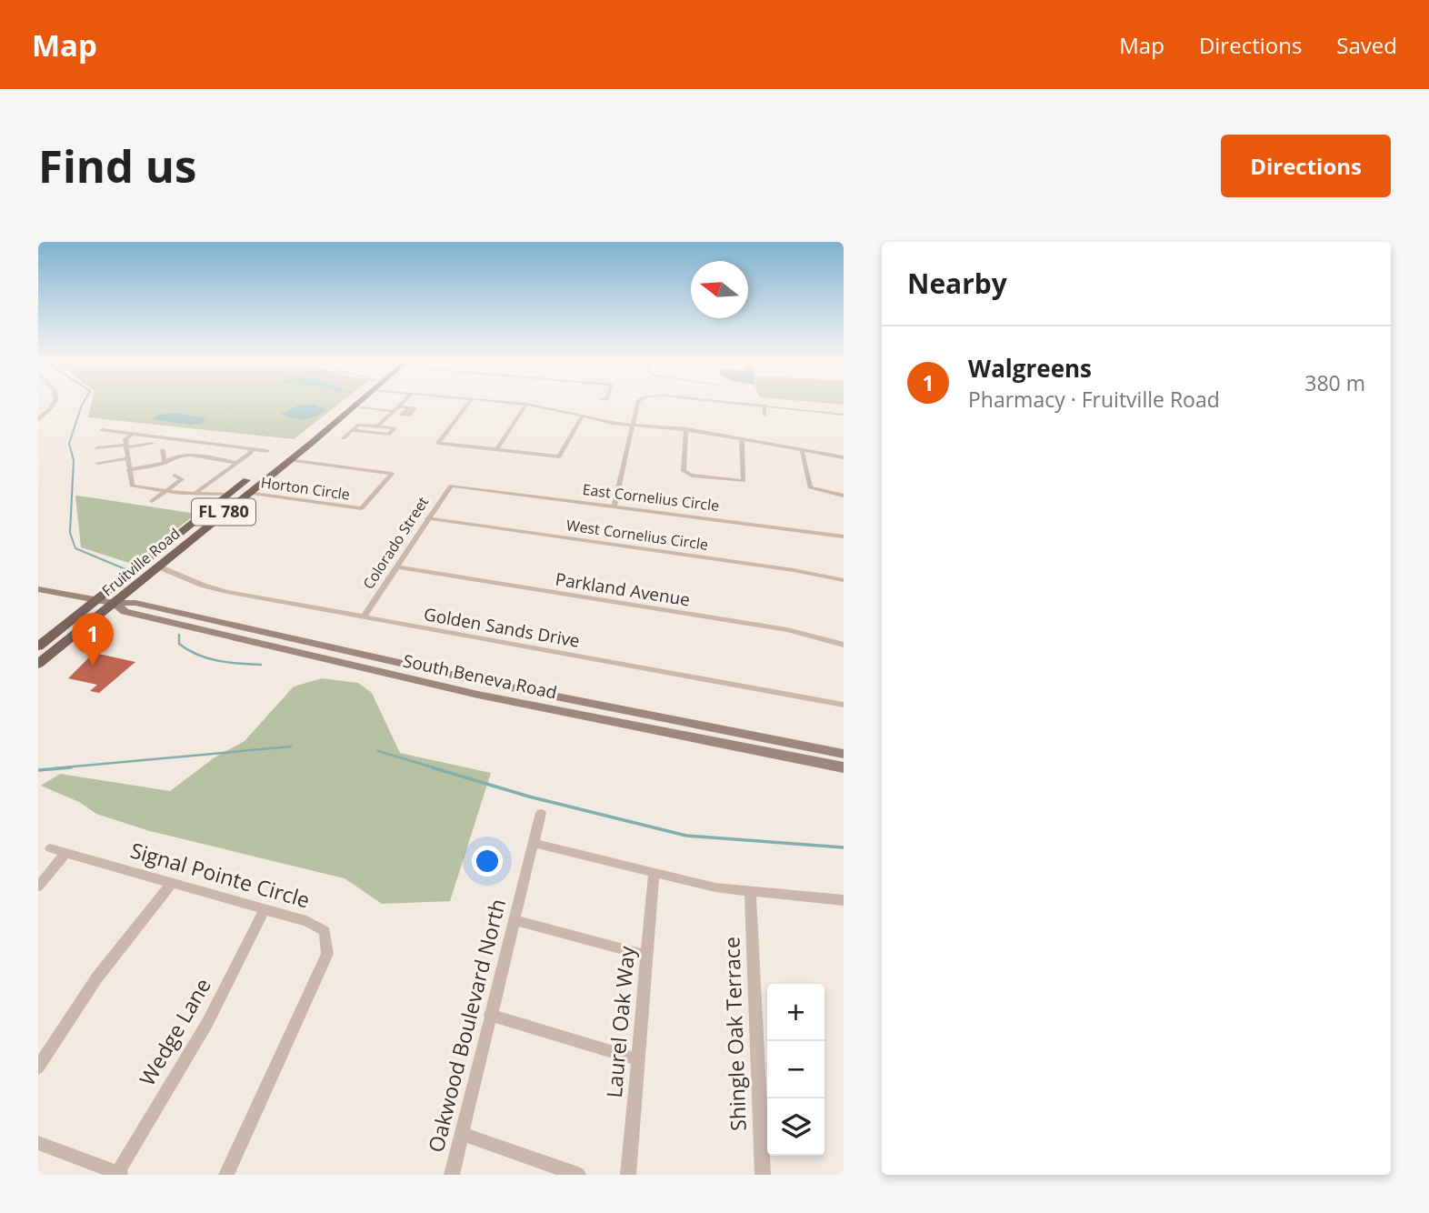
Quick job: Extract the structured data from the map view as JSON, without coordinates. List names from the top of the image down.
{
  "streets": {
    "main road": ["FL 780", "Fruitville Road", "South Beneva Road"],
    "street": [
      "Horton Circle",
      "East Cornelius Circle",
      "West Cornelius Circle",
      "Colorado Street",
      "Parkland Avenue",
      "Golden Sands Drive",
      "Signal Pointe Circle",
      "Laurel Oak Way",
      "Oakwood Boulevard North",
      "Wedge Lane",
      "Shingle Oak Terrace"
    ]
  },
  "crossings": [
    ["Horton Circle", "Fruitville Road"],
    ["East Cornelius Circle", "Colorado Street"],
    ["West Cornelius Circle", "Colorado Street"],
    ["Colorado Street", "Parkland Avenue"],
    ["Colorado Street", "Golden Sands Drive"],
    ["Fruitville Road", "Golden Sands Drive"],
    ["Fruitville Road", "South Beneva Road"],
    ["Signal Pointe Circle", "Wedge Lane"]
  ],
  "north": "left",
  "page": {
    "header": "Map",
    "nav": ["Map", "Directions", "Saved"],
    "buttons": "Directions",
    "title": "Find us",
    "heading": "Nearby",
    "list": [
      {
        "mark": "1",
        "name": "Walgreens",
        "note": "Pharmacy · Fruitville Road",
        "value": "380 m"
      }
    ],
    "pins": "1",
    "map_buttons": ["+", "−"]
  }
}
